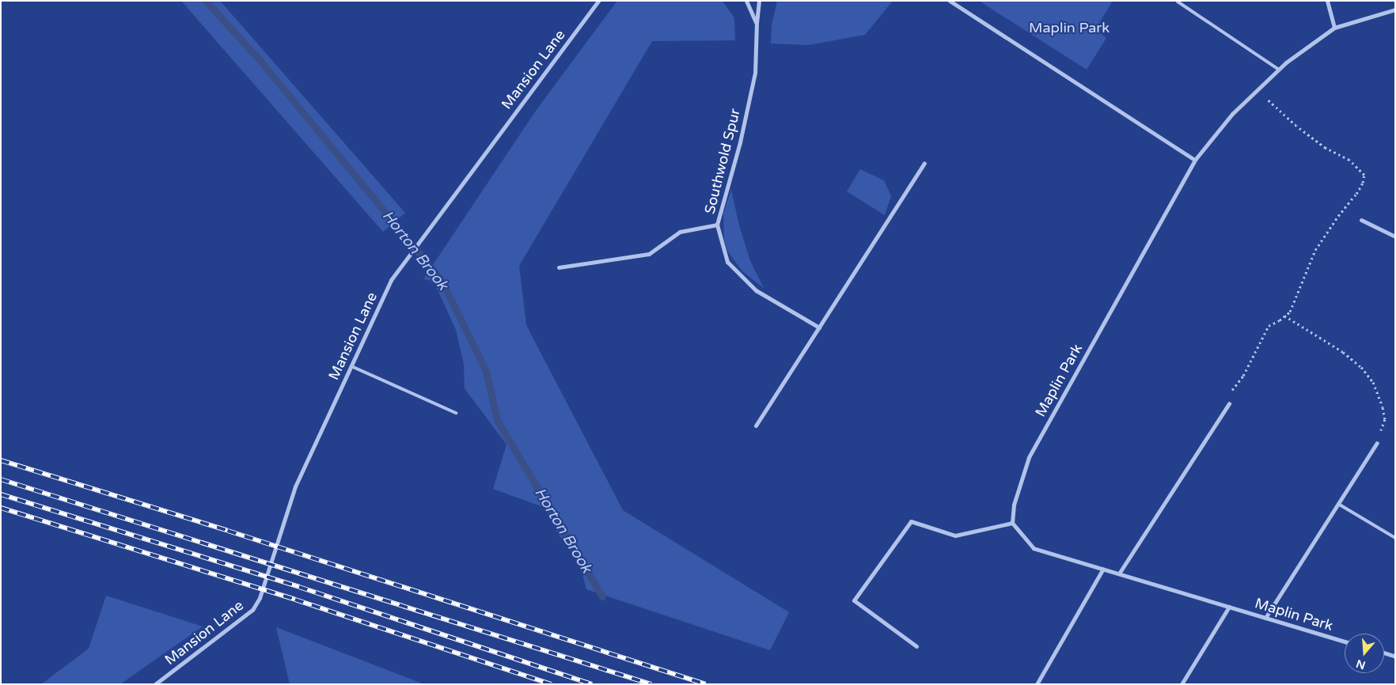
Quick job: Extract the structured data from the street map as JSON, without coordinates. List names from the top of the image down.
{
  "streets": {
    "street": ["Mansion Lane", "Southwold Spur", "Maplin Park"]
  },
  "water": ["Horton Brook"],
  "parks": ["Maplin Park"],
  "north": "bottom"
}
